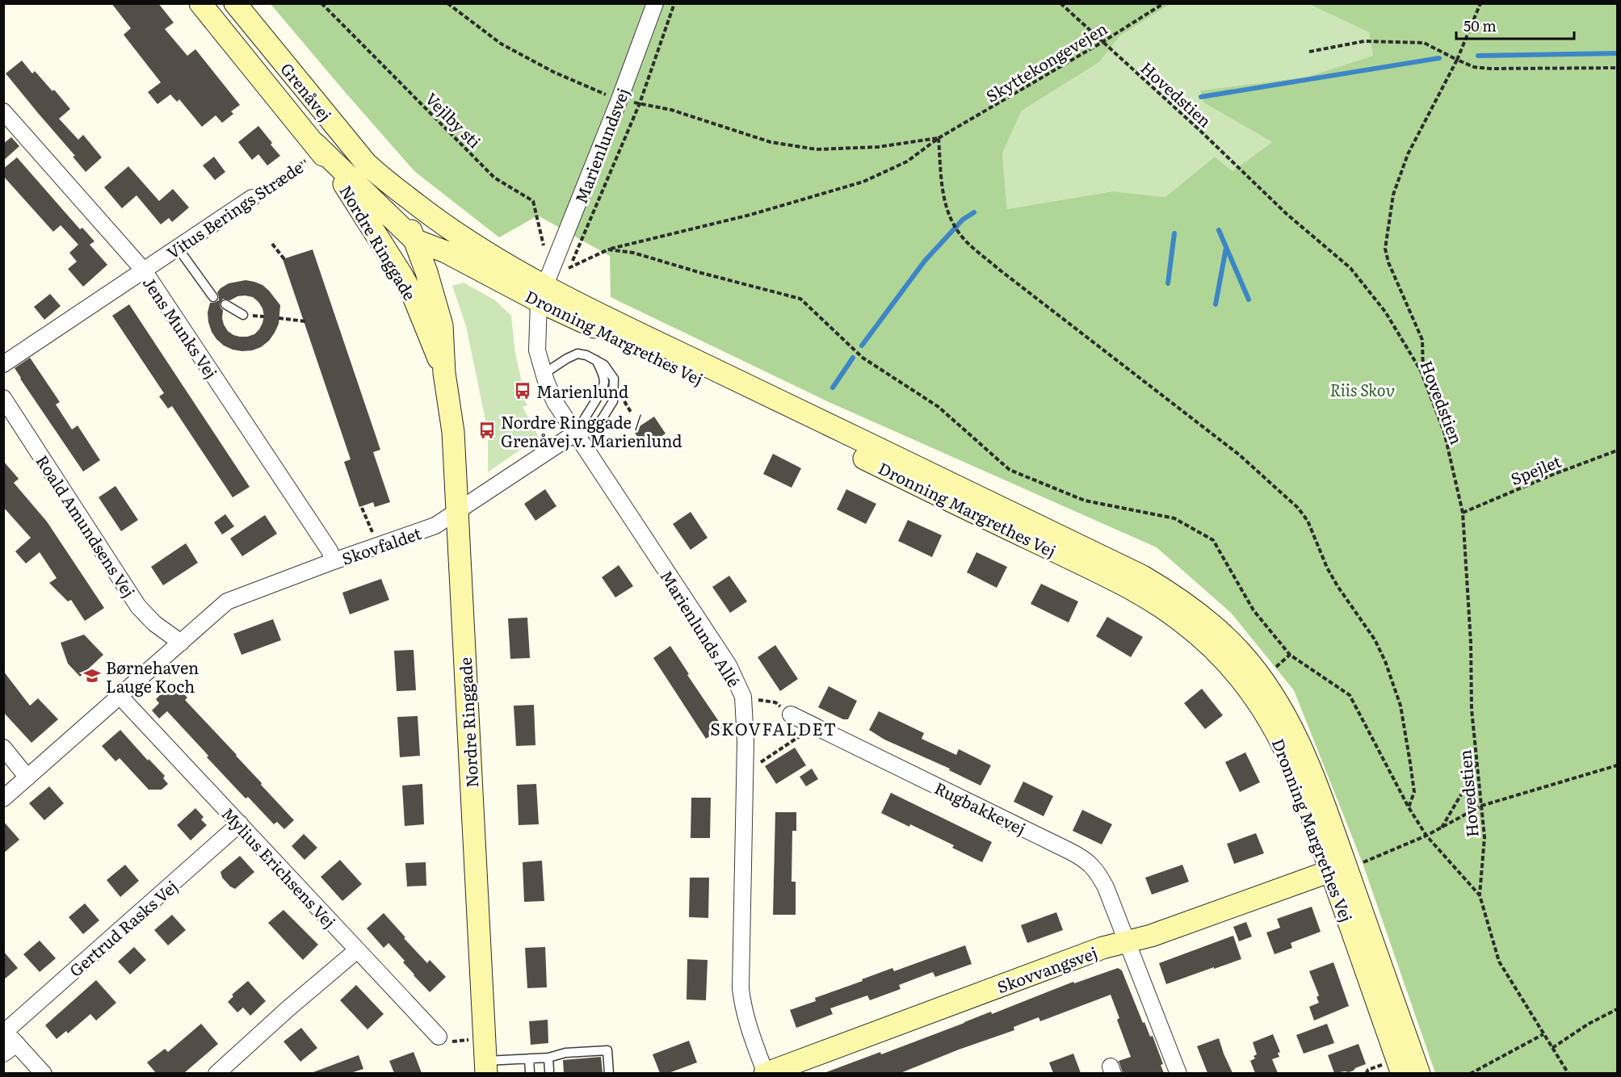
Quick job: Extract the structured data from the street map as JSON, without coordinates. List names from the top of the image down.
{
  "streets": {
    "street": [
      "Grenåvej",
      "Marienlundsvej",
      "Vitus Berings Stræde",
      "Nordre Ringgade",
      "Jens Munks Vej",
      "Dronning Margrethes Vej",
      "Roald Amundsens Vej",
      "Skovfaldet",
      "Marienlunds Allé",
      "Rugbakkevej",
      "Mylius Erichsens Vej",
      "Gertrud Rasks Vej",
      "Skovvangsvej"
    ],
    "path": [
      "Skyttekongevejen",
      "Hovedstien",
      "Vejlby sti",
      "Spejlet"
    ]
  },
  "crossings": [
    ["Skyttekongevejen", "Hovedstien"],
    ["Grenåvej", "Vitus Berings Stræde"],
    ["Grenåvej", "Nordre Ringgade"],
    ["Grenåvej", "Dronning Margrethes Vej"],
    ["Hovedstien", "Spejlet"],
    ["Marienlundsvej", "Dronning Margrethes Vej"],
    ["Marienlundsvej", "Marienlunds Allé"],
    ["Vitus Berings Stræde", "Nordre Ringgade"],
    ["Vitus Berings Stræde", "Jens Munks Vej"],
    ["Vitus Berings Stræde", "Dronning Margrethes Vej"],
    ["Nordre Ringgade", "Dronning Margrethes Vej"],
    ["Nordre Ringgade", "Skovfaldet"],
    ["Jens Munks Vej", "Skovfaldet"],
    ["Dronning Margrethes Vej", "Marienlunds Allé"],
    ["Dronning Margrethes Vej", "Skovvangsvej"],
    ["Roald Amundsens Vej", "Skovfaldet"],
    ["Skovfaldet", "Marienlunds Allé"],
    ["Skovfaldet", "Mylius Erichsens Vej"],
    ["Marienlunds Allé", "Skovvangsvej"],
    ["Rugbakkevej", "Skovvangsvej"],
    ["Mylius Erichsens Vej", "Gertrud Rasks Vej"]
  ],
  "districts": ["SKOVFALDET"],
  "parks": ["Riis Skov"],
  "places": {
    "bus stop": ["Marienlund", "Nordre Ringgade / Grenåvej v. Marienlund"],
    "school or university": ["Børnehaven Lauge Koch"]
  },
  "scale_bar": "50 m"
}
